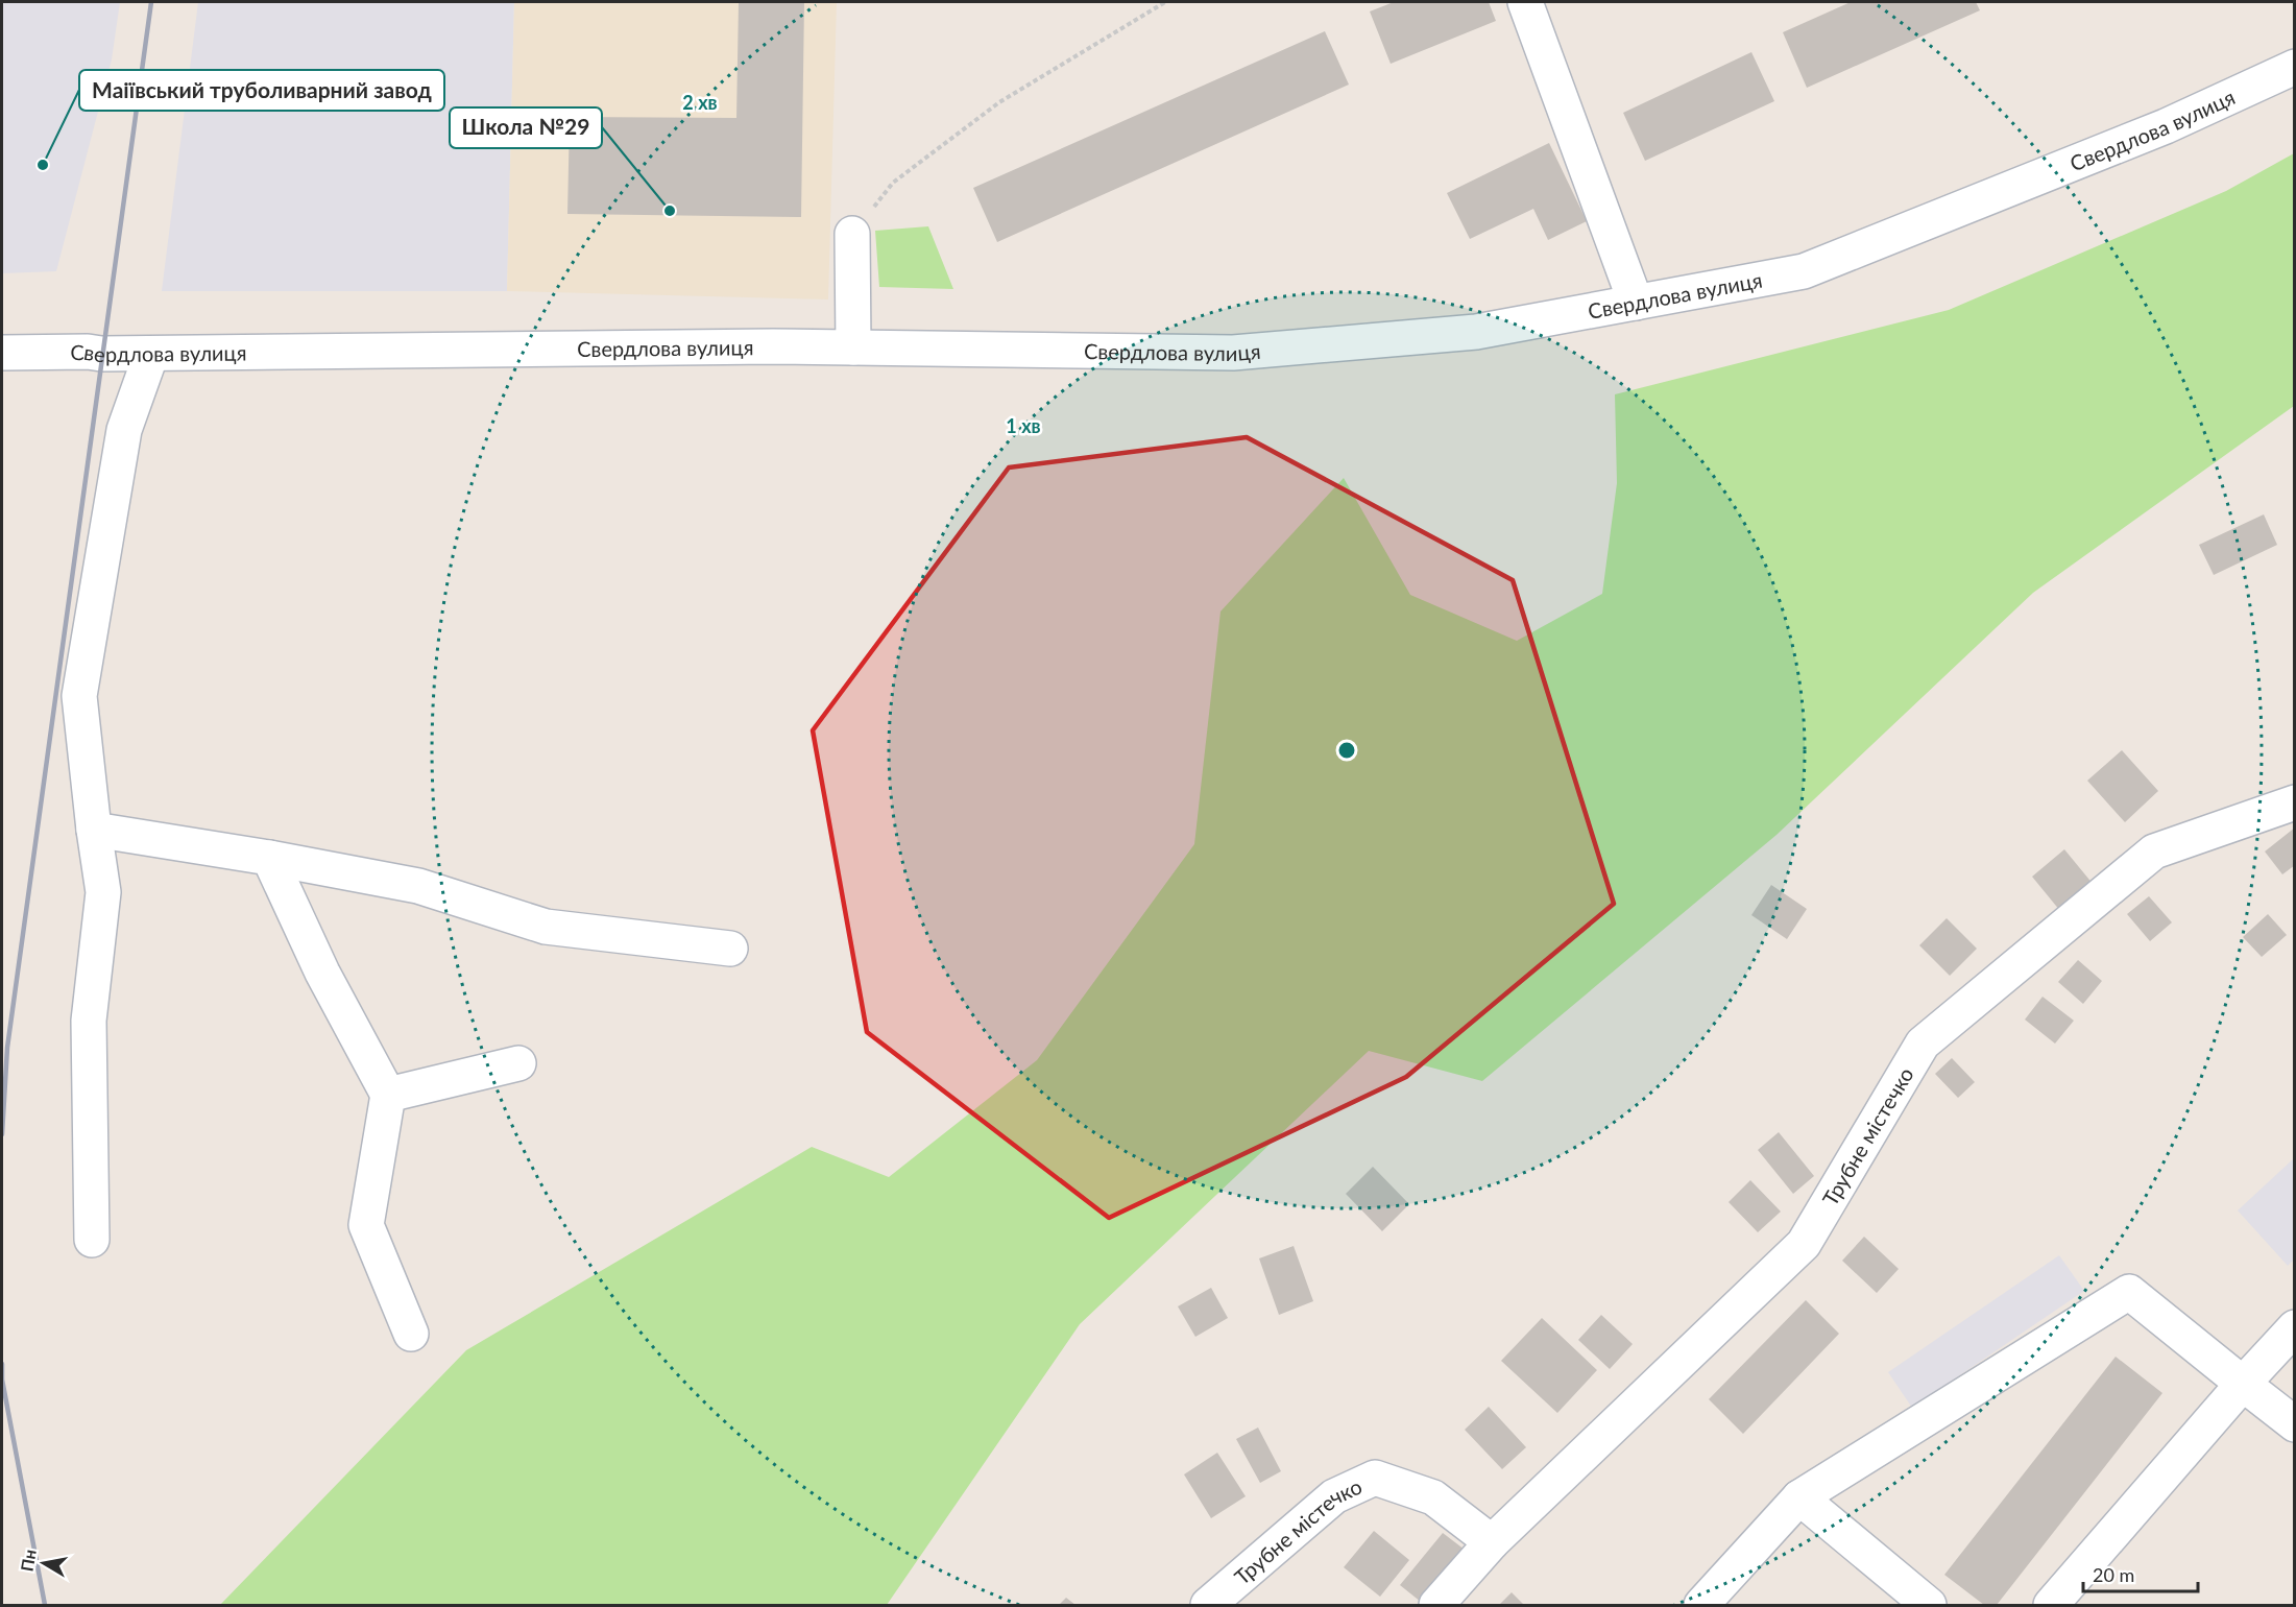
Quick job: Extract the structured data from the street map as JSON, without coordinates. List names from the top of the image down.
{
  "streets": {
    "street": ["Свердлова вулиця", "Трубне містечко"]
  },
  "places": ["Маіївський труболиварний завод", "Школа №29"],
  "scale_bar": "20 m",
  "north": "left",
  "rings": ["2 хв", "1 хв"]
}
